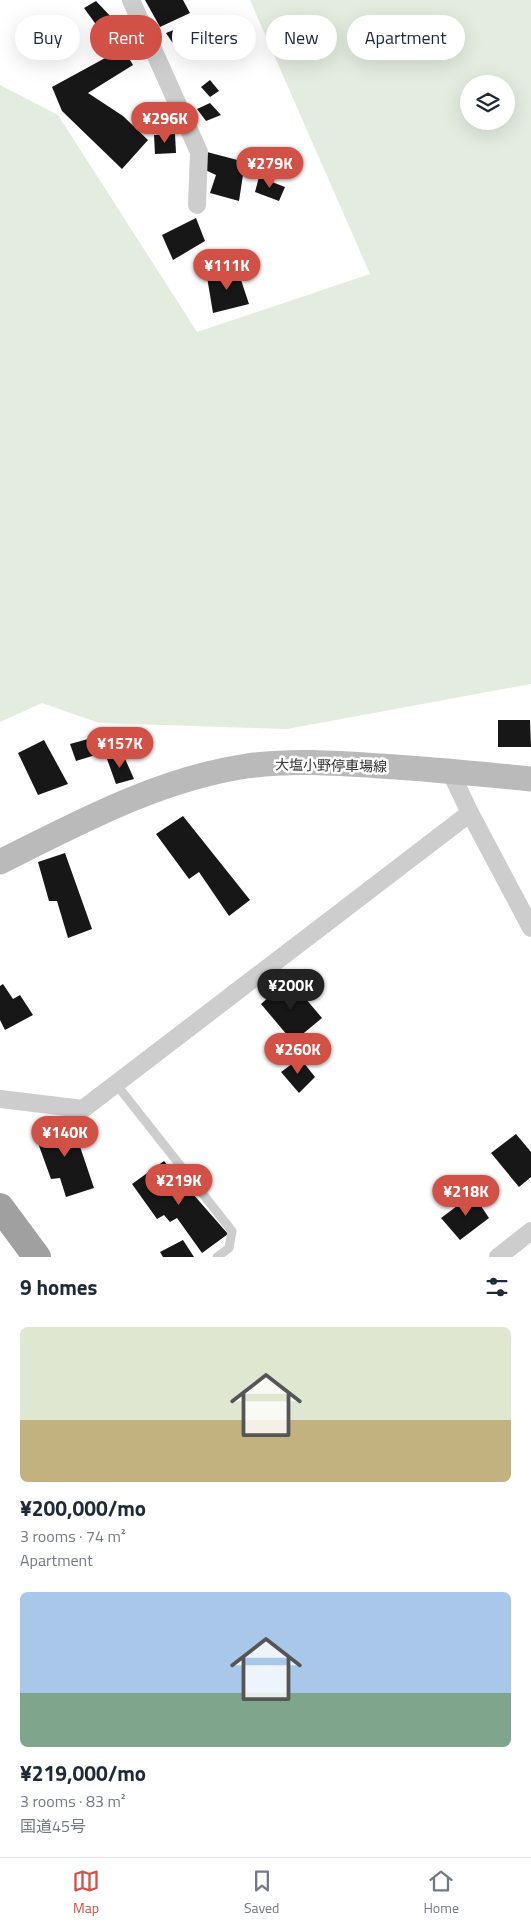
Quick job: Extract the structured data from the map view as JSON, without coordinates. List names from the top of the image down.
{
  "streets": {
    "main road": ["大塩小野停車場線"]
  },
  "page": {
    "chip": [
      "Buy",
      "Rent",
      "Filters",
      "New",
      "Apartment"
    ],
    "price": [
      "¥296K",
      "¥279K",
      "¥111K",
      "¥157K",
      "¥200K",
      "¥260K",
      "¥140K",
      "¥219K",
      "¥218K"
    ],
    "heading": "9 homes",
    "list": [
      {
        "name": "¥200,000/mo",
        "note": "3 rooms · 74 m² · Apartment"
      },
      {
        "name": "¥219,000/mo",
        "note": "3 rooms · 83 m² · 国道45号"
      }
    ],
    "tabs": ["Map", "Saved", "Home"]
  }
}
